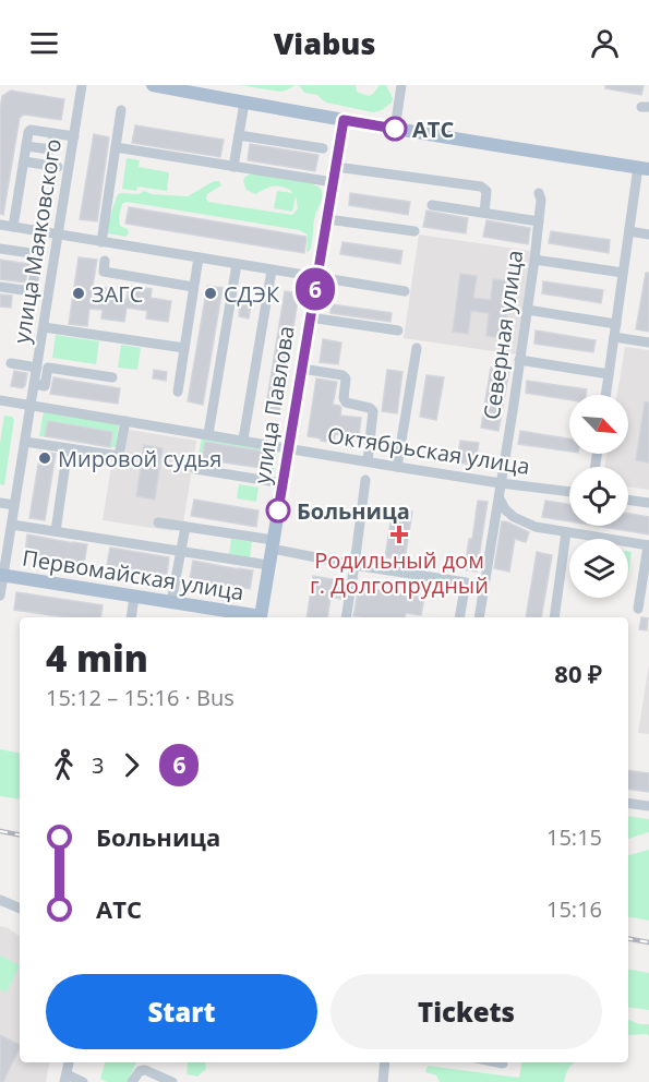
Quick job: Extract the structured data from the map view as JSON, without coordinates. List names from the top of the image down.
{
  "streets": {
    "main road": ["улица Павлова", "Первомайская улица"],
    "street": ["улица Маяковского", "Северная улица", "Октябрьская улица"]
  },
  "crossings": [
    ["улица Маяковского", "Октябрьская улица"],
    ["улица Маяковского", "Первомайская улица"],
    ["Северная улица", "Октябрьская улица"],
    ["улица Павлова", "Октябрьская улица"]
  ],
  "places": {
    "other": [
      "АТС",
      "ЗАГС",
      "СДЭК",
      "Мировой судья",
      "Больница"
    ],
    "health": ["Родильный дом г. Долгопрудный"]
  },
  "lines": ["bus line 6"],
  "north": "bottom right",
  "page": {
    "header": "Viabus",
    "on_map": "6",
    "heading": ["4 min", "15:12 – 15:16 · Bus", "80 ₽"],
    "legs": ["3", "6"],
    "list": [
      {
        "name": "Больница",
        "value": "15:15"
      },
      {
        "name": "АТС",
        "value": "15:16"
      }
    ],
    "buttons": ["Start", "Tickets"]
  }
}
